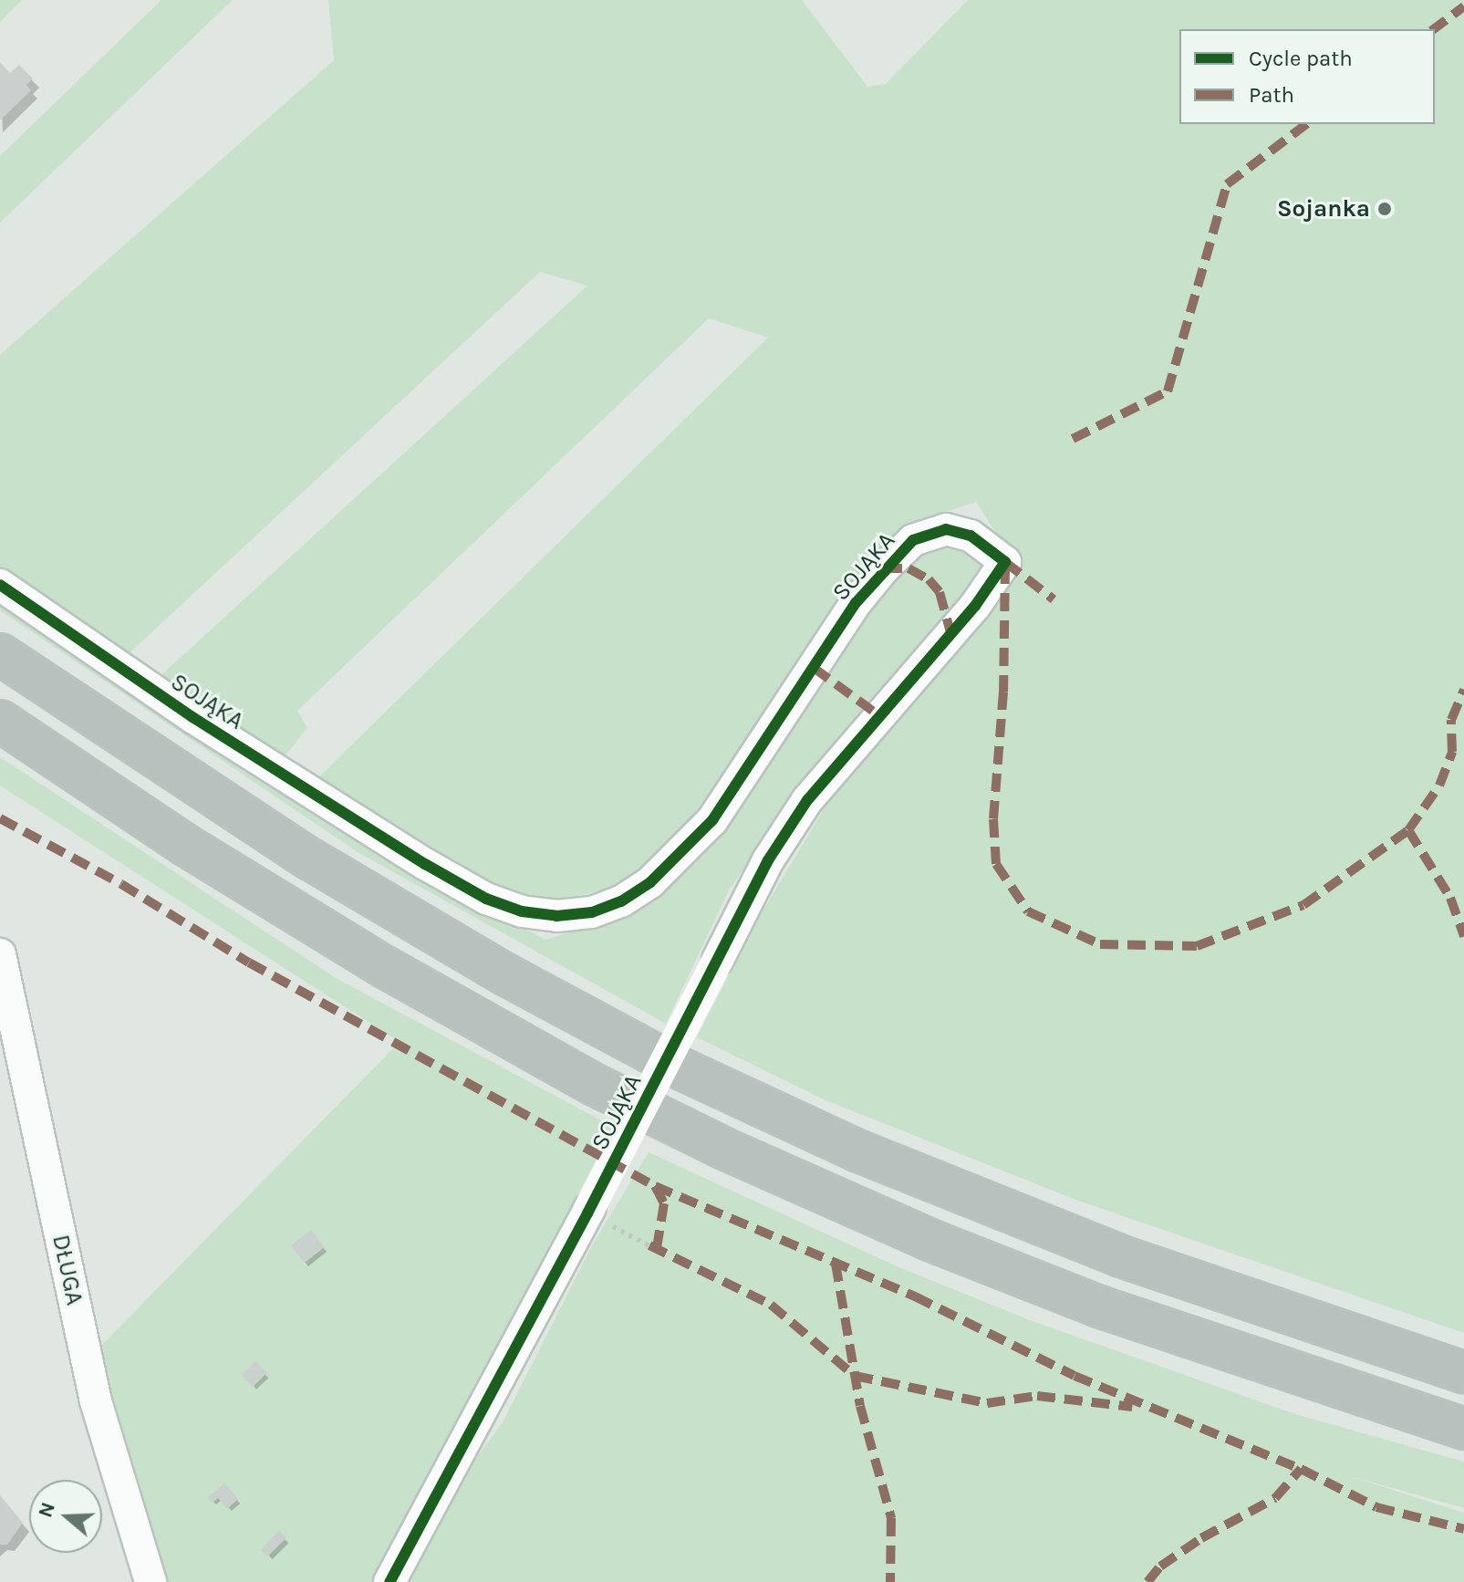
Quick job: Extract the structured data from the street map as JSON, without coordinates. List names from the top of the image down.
{
  "streets": {
    "street": ["SOJĄKA", "DŁUGA"]
  },
  "places": ["Sojanka"],
  "legend": ["Cycle path", "Path"],
  "north": "left"
}
